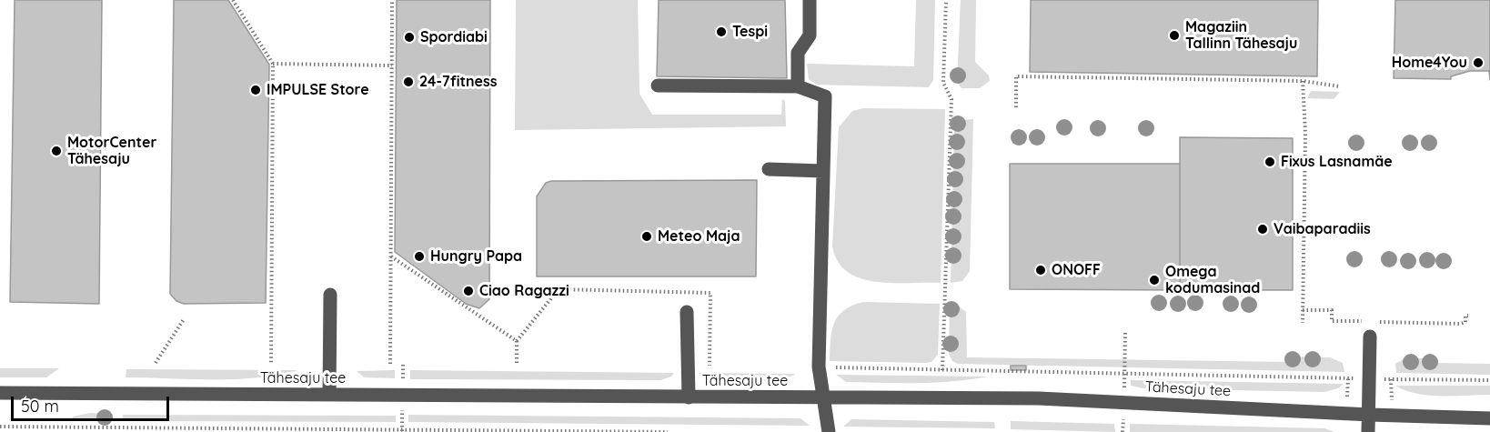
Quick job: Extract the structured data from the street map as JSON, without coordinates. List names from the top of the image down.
{
  "streets": {
    "street": ["Tähesaju tee"]
  },
  "places": [
    "Tespi",
    "Magaziin Tallinn Tähesaju",
    "Spordiabi",
    "Home4You",
    "24-7fitness",
    "IMPULSE Store",
    "MotorCenter Tähesaju",
    "Fixus Lasnamäe",
    "Vaibaparadiis",
    "Meteo Maja",
    "Hungry Papa",
    "ONOFF",
    "Omega kodumasinad",
    "Ciao Ragazzi"
  ],
  "scale_bar": "50 m"
}
